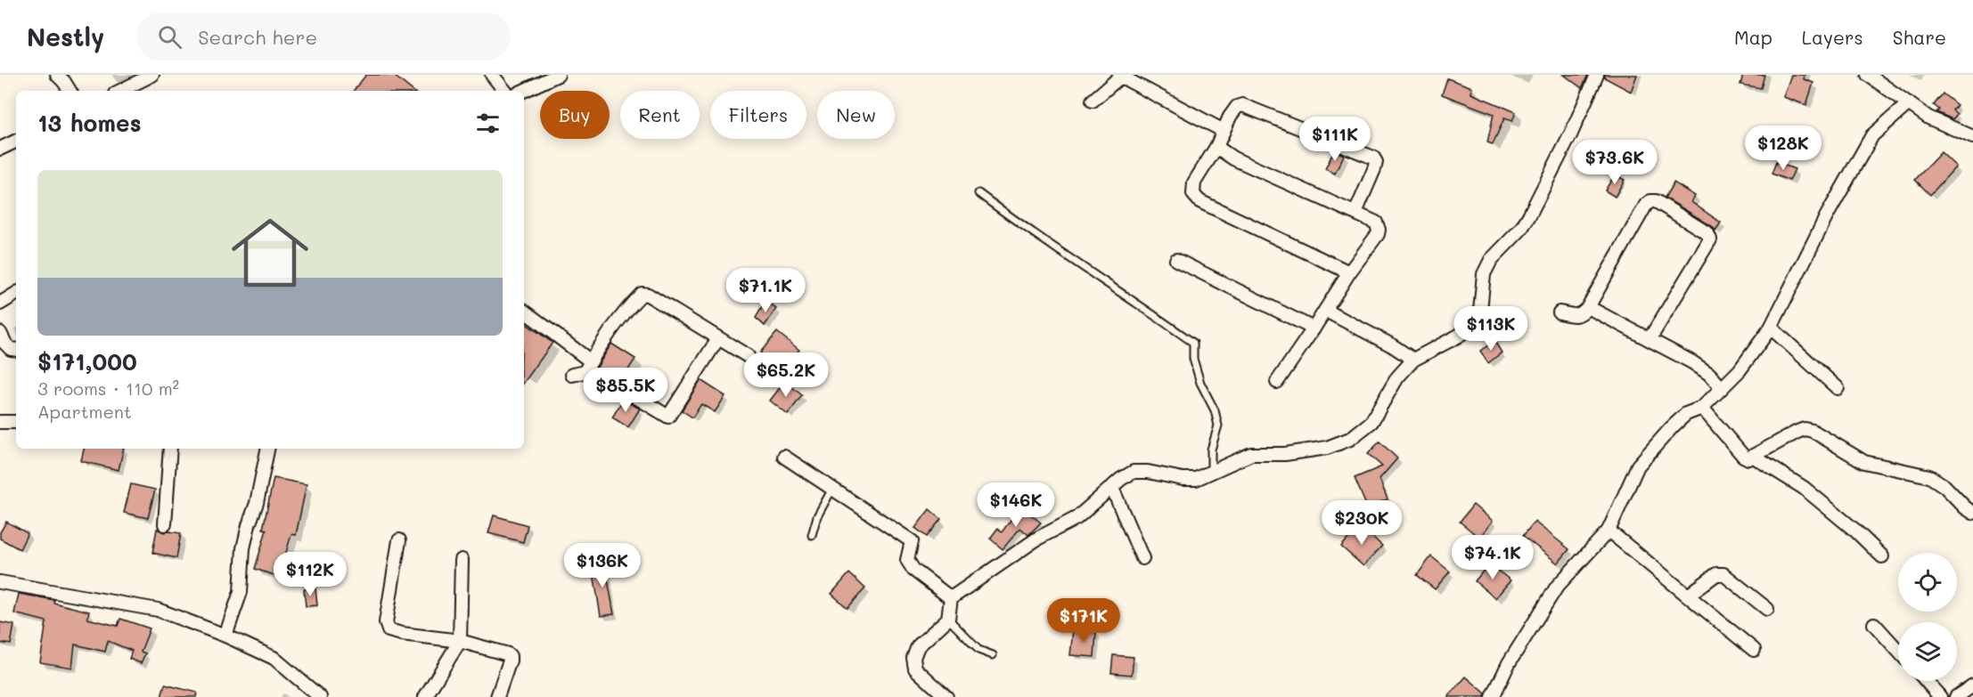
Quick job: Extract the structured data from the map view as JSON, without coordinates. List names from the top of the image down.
{
  "page": {
    "header": "Nestly",
    "search": "Search here",
    "nav": ["Map", "Layers", "Share"],
    "chip": [
      "Buy",
      "Rent",
      "Filters",
      "New"
    ],
    "heading": "13 homes",
    "price": [
      "$111K",
      "$128K",
      "$73.6K",
      "$71.1K",
      "$113K",
      "$65.2K",
      "$85.5K",
      "$146K",
      "$230K",
      "$74.1K",
      "$136K",
      "$112K",
      "$171K"
    ],
    "list": [
      {
        "name": "$171,000",
        "note": "3 rooms · 110 m² · Apartment"
      }
    ]
  }
}
